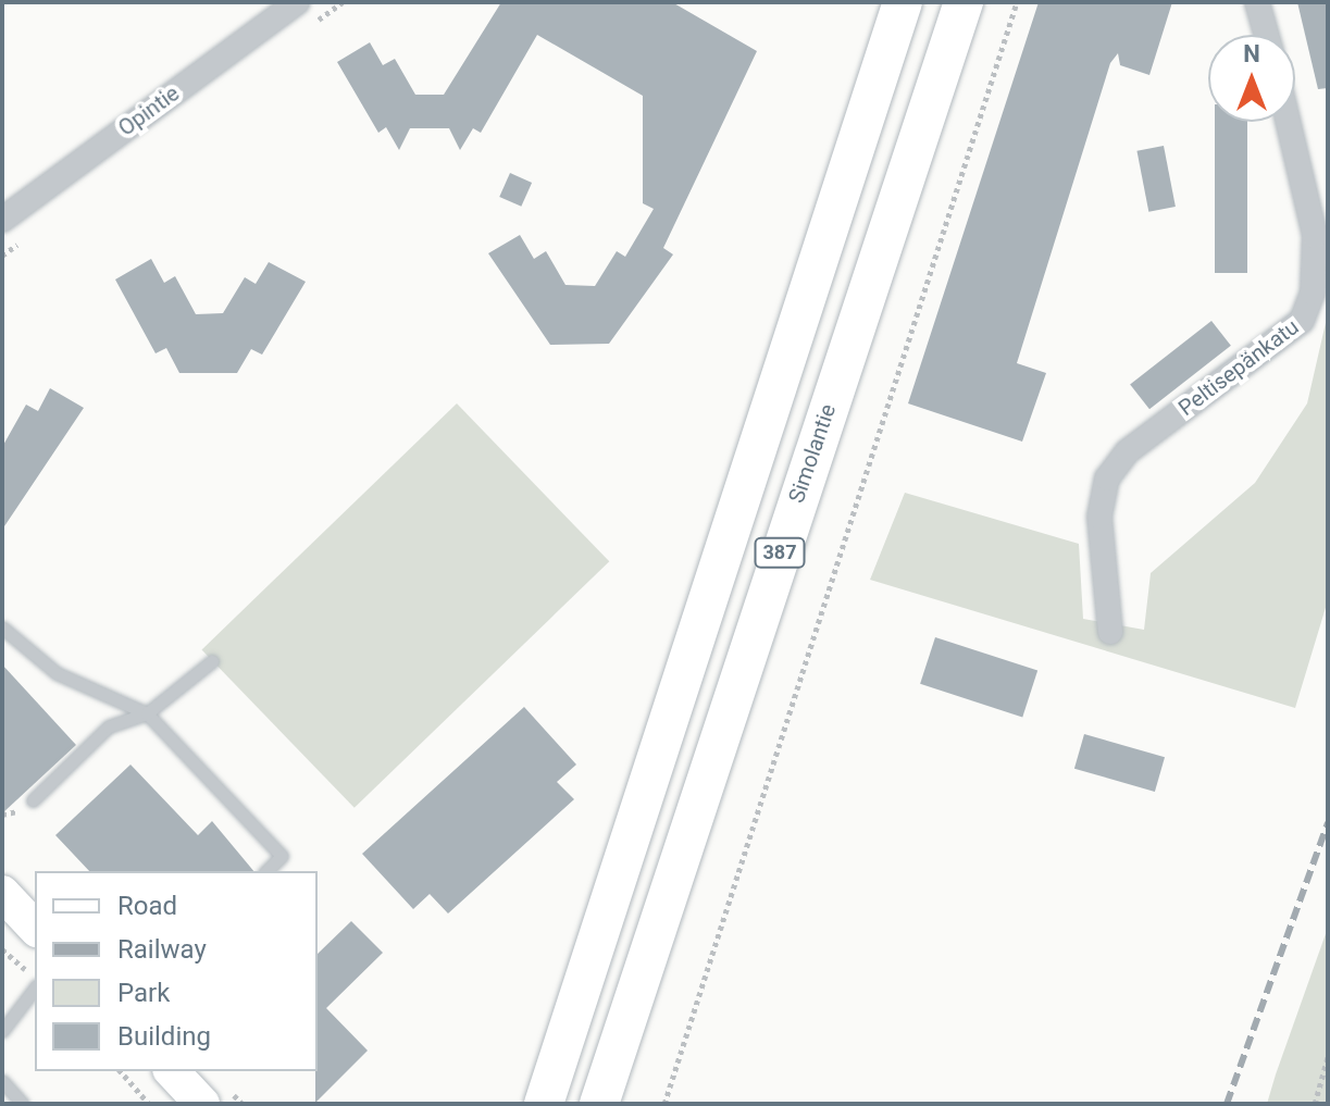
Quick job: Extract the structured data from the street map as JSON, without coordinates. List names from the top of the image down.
{
  "streets": {
    "main road": ["Simolantie", "387"],
    "street": ["Opintie", "Peltisepänkatu"]
  },
  "legend": [
    "Road",
    "Railway",
    "Park",
    "Building"
  ],
  "north": "top"
}
